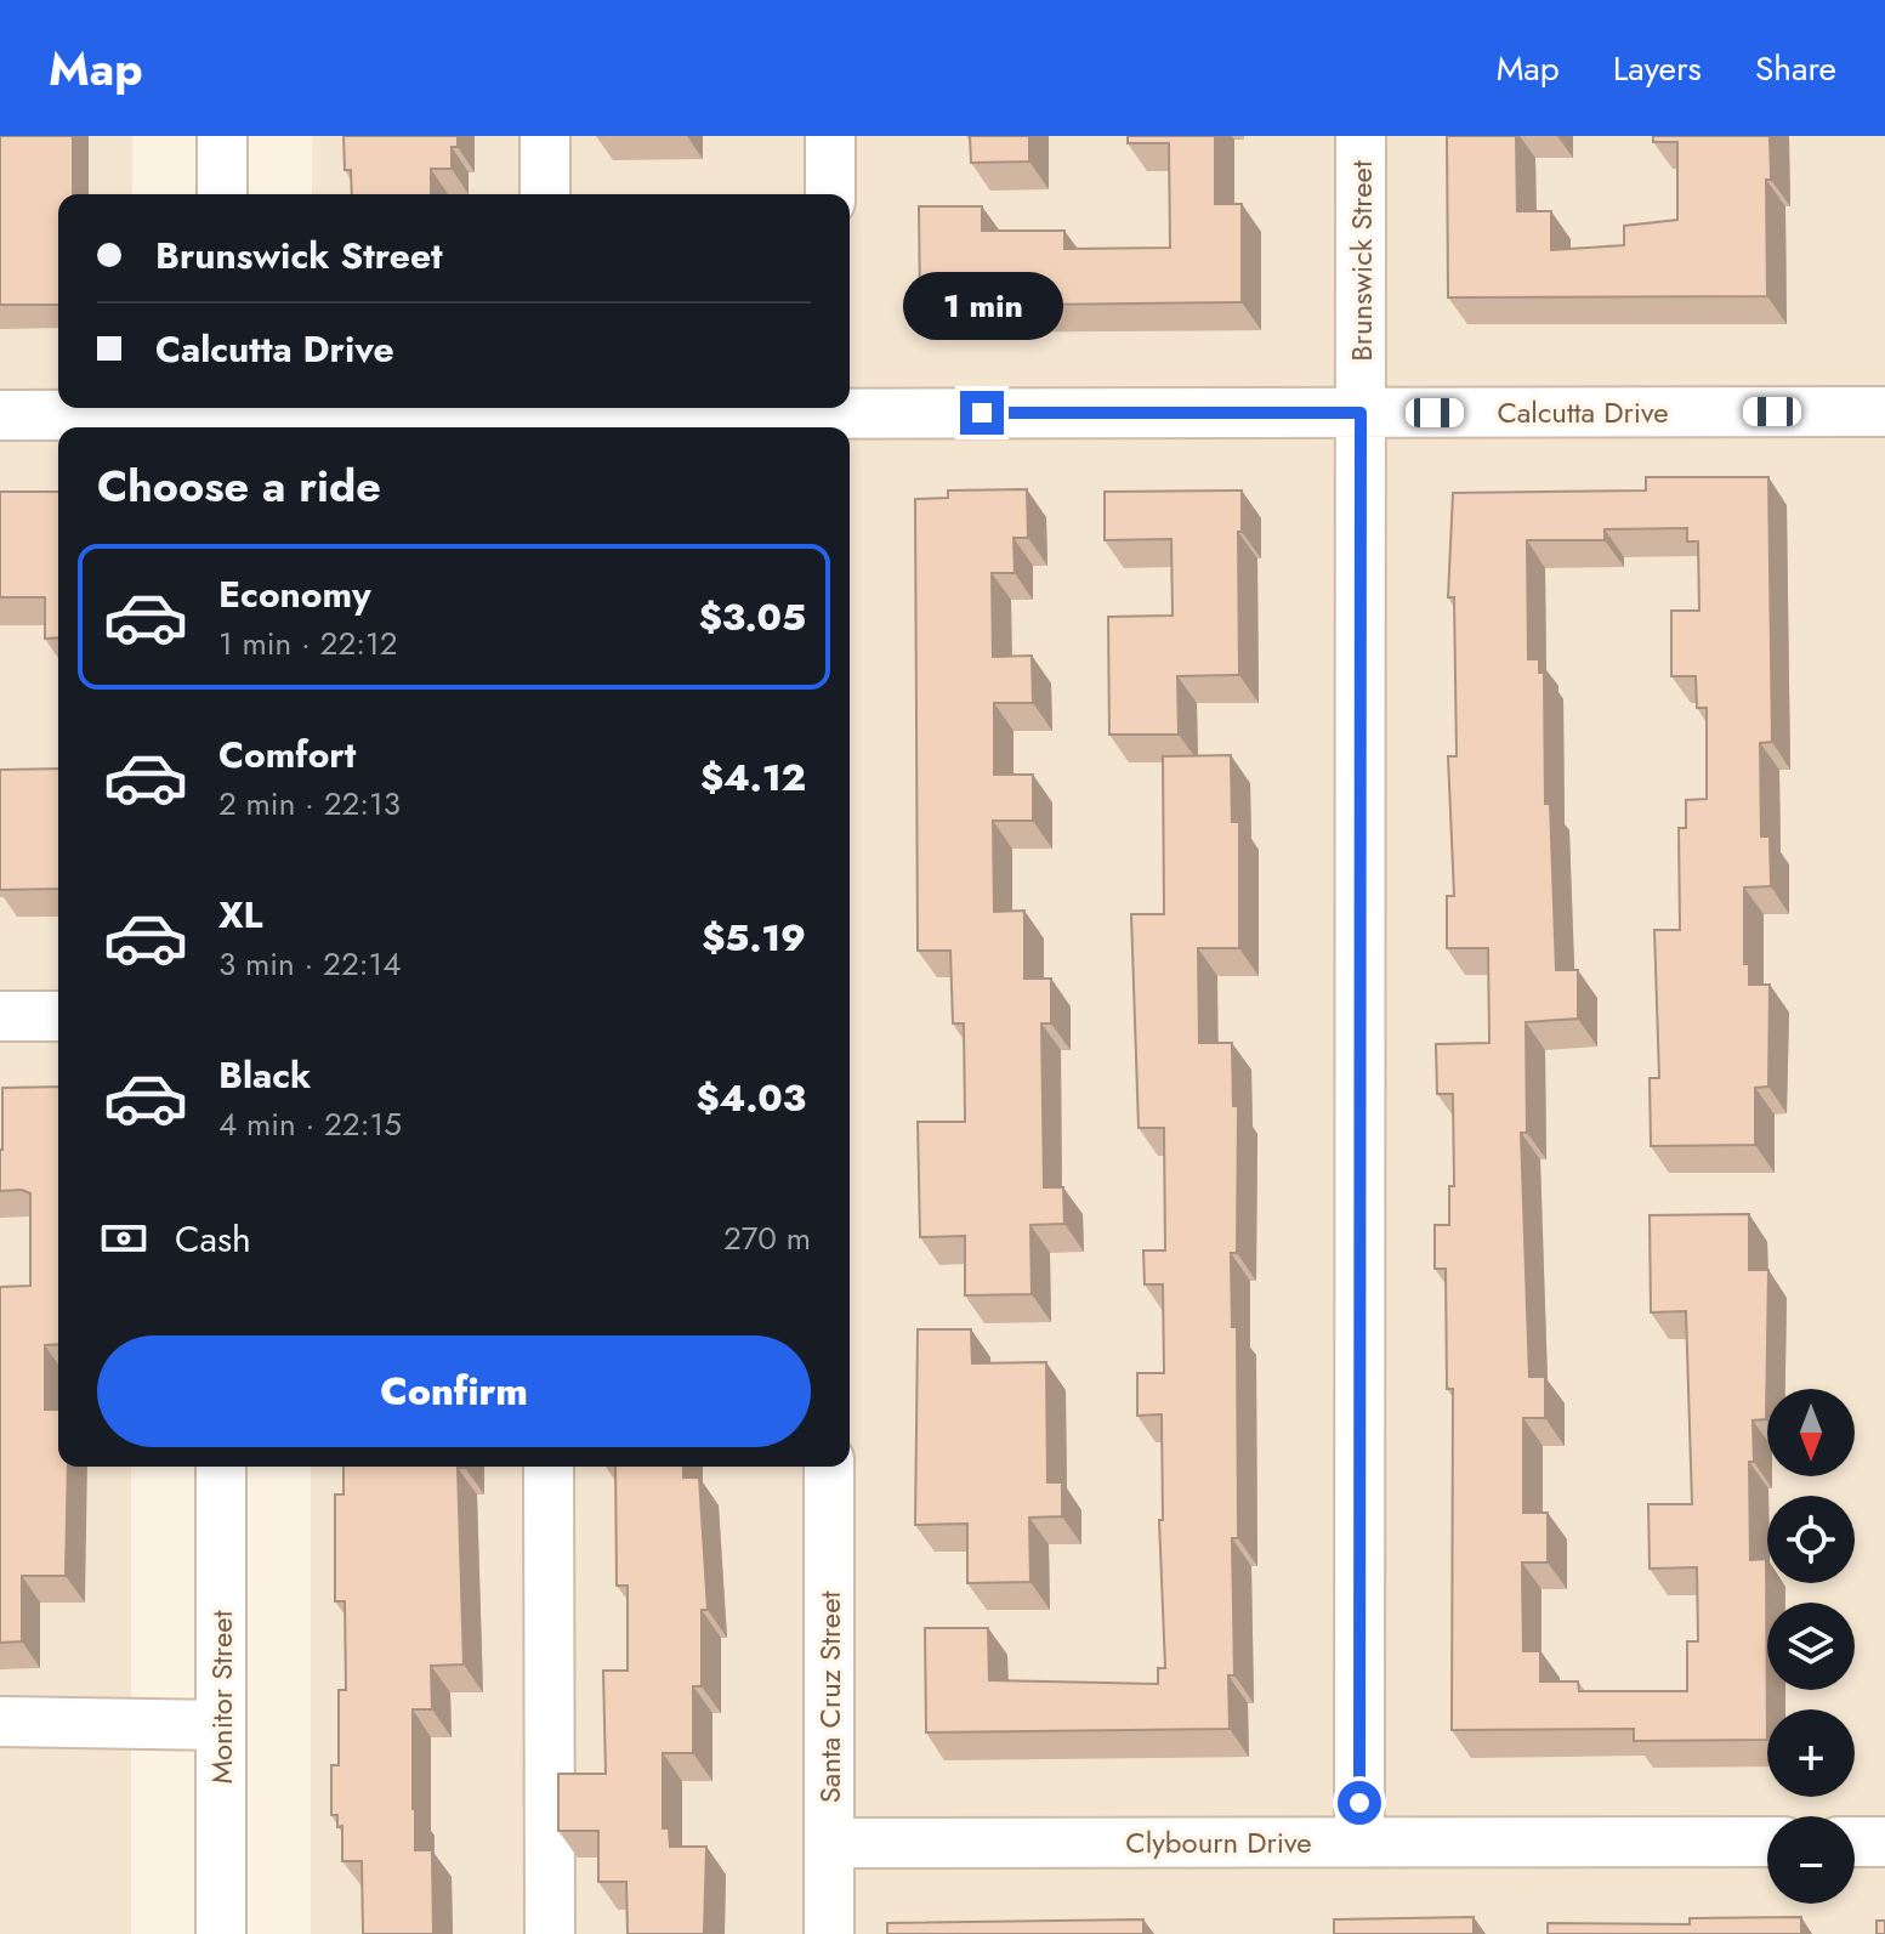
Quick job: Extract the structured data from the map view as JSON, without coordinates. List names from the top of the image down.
{
  "streets": {
    "street": [
      "Brunswick Street",
      "Calcutta Drive",
      "Monitor Street",
      "Santa Cruz Street",
      "Clybourn Drive"
    ]
  },
  "crossings": [
    ["Brunswick Street", "Calcutta Drive"],
    ["Brunswick Street", "Clybourn Drive"],
    ["Santa Cruz Street", "Clybourn Drive"]
  ],
  "north": "bottom",
  "page": {
    "header": "Map",
    "nav": ["Map", "Layers", "Share"],
    "banner": ["Brunswick Street", "Calcutta Drive"],
    "bubble": "1 min",
    "heading": "Choose a ride",
    "list": [
      {
        "name": "Economy",
        "note": "1 min · 22:12",
        "value": "$3.05"
      },
      {
        "name": "Comfort",
        "note": "2 min · 22:13",
        "value": "$4.12"
      },
      {
        "name": "XL",
        "note": "3 min · 22:14",
        "value": "$5.19"
      },
      {
        "name": "Black",
        "note": "4 min · 22:15",
        "value": "$4.03"
      }
    ],
    "pay": ["Cash", "270 m"],
    "buttons": "Confirm",
    "map_buttons": ["+", "−"]
  }
}
